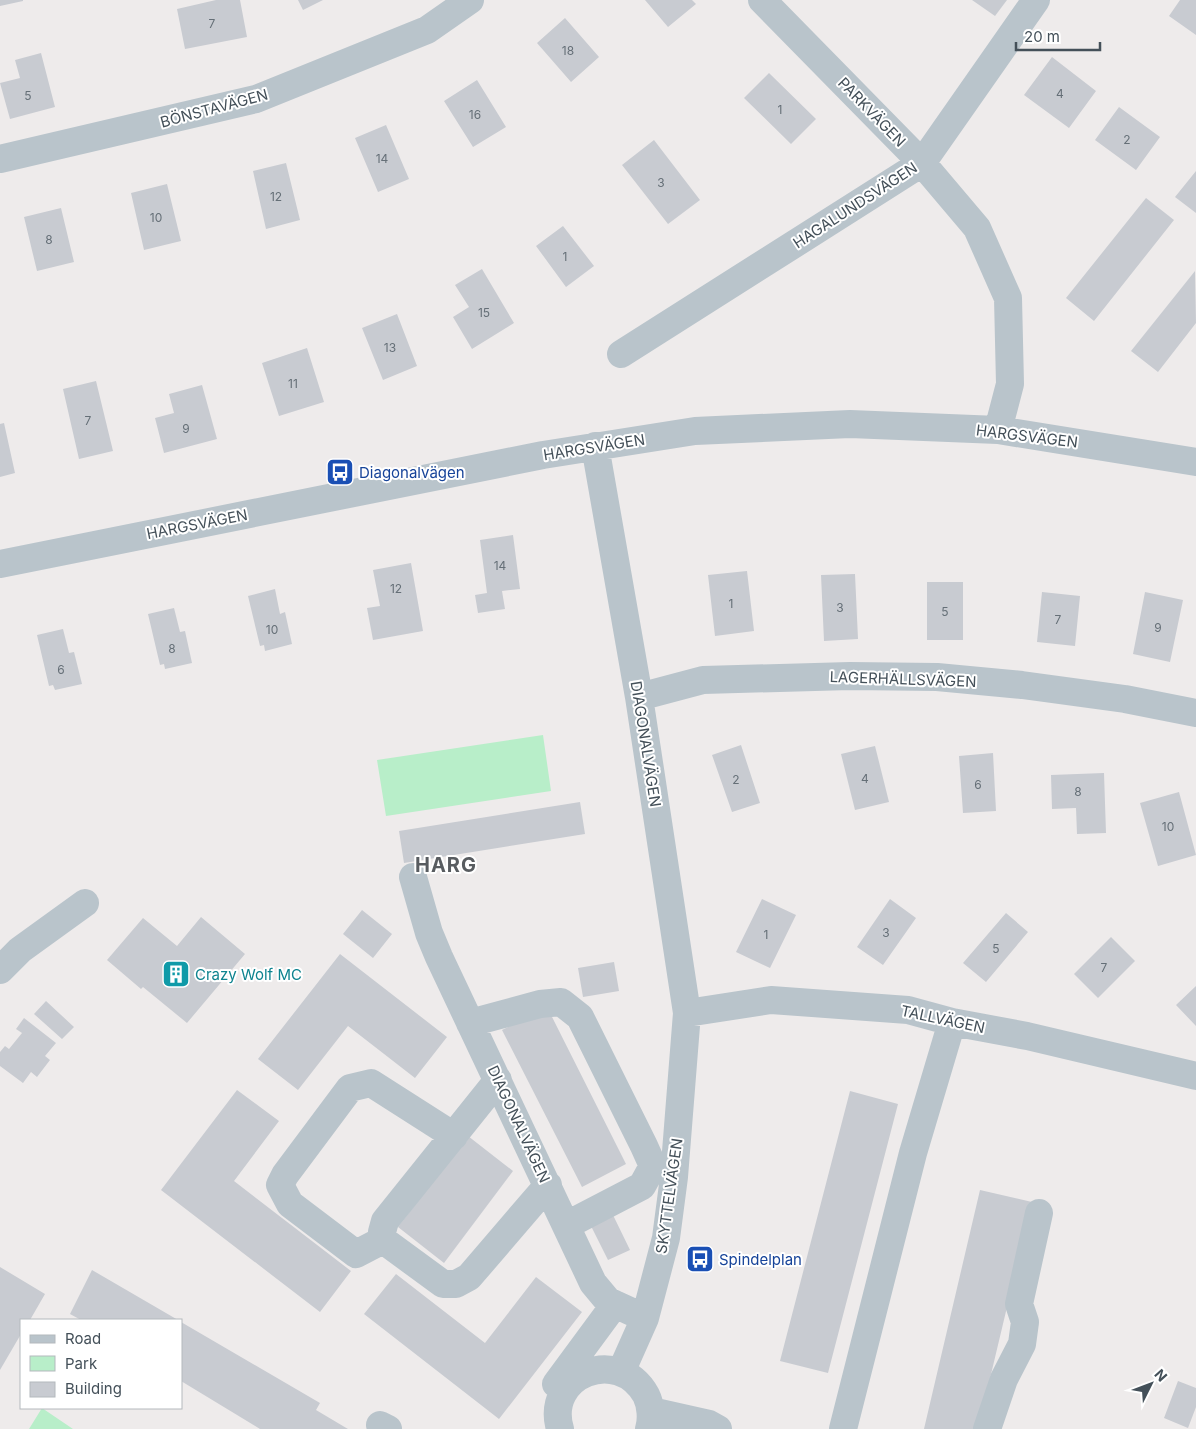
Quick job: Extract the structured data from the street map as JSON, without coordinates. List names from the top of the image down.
{
  "streets": {
    "street": [
      "BÖNSTAVÄGEN",
      "PARKVÄGEN",
      "HAGALUNDSVÄGEN",
      "HARGSVÄGEN",
      "LAGERHÄLLSVÄGEN",
      "DIAGONALVÄGEN",
      "TALLVÄGEN",
      "SKYTTELVÄGEN"
    ]
  },
  "crossings": [
    ["PARKVÄGEN", "HAGALUNDSVÄGEN"],
    ["PARKVÄGEN", "HARGSVÄGEN"],
    ["HARGSVÄGEN", "DIAGONALVÄGEN"],
    ["LAGERHÄLLSVÄGEN", "DIAGONALVÄGEN"],
    ["DIAGONALVÄGEN", "TALLVÄGEN"],
    ["DIAGONALVÄGEN", "SKYTTELVÄGEN"],
    ["TALLVÄGEN", "SKYTTELVÄGEN"]
  ],
  "districts": ["HARG"],
  "places": {
    "bus stop": ["Diagonalvägen", "Spindelplan"],
    "building": ["Crazy Wolf MC"]
  },
  "house_numbers": [
    "7",
    "18",
    "4",
    "5",
    "1",
    "16",
    "2",
    "14",
    "3",
    "12",
    "10",
    "8",
    "1",
    "15",
    "13",
    "11",
    "7",
    "9",
    "14",
    "12",
    "1",
    "3",
    "5",
    "7",
    "9",
    "10",
    "8",
    "6",
    "4",
    "2",
    "6",
    "8",
    "10",
    "3",
    "1",
    "5",
    "7"
  ],
  "legend": ["Road", "Park", "Building"],
  "scale_bar": "20 m",
  "north": "top right"
}
